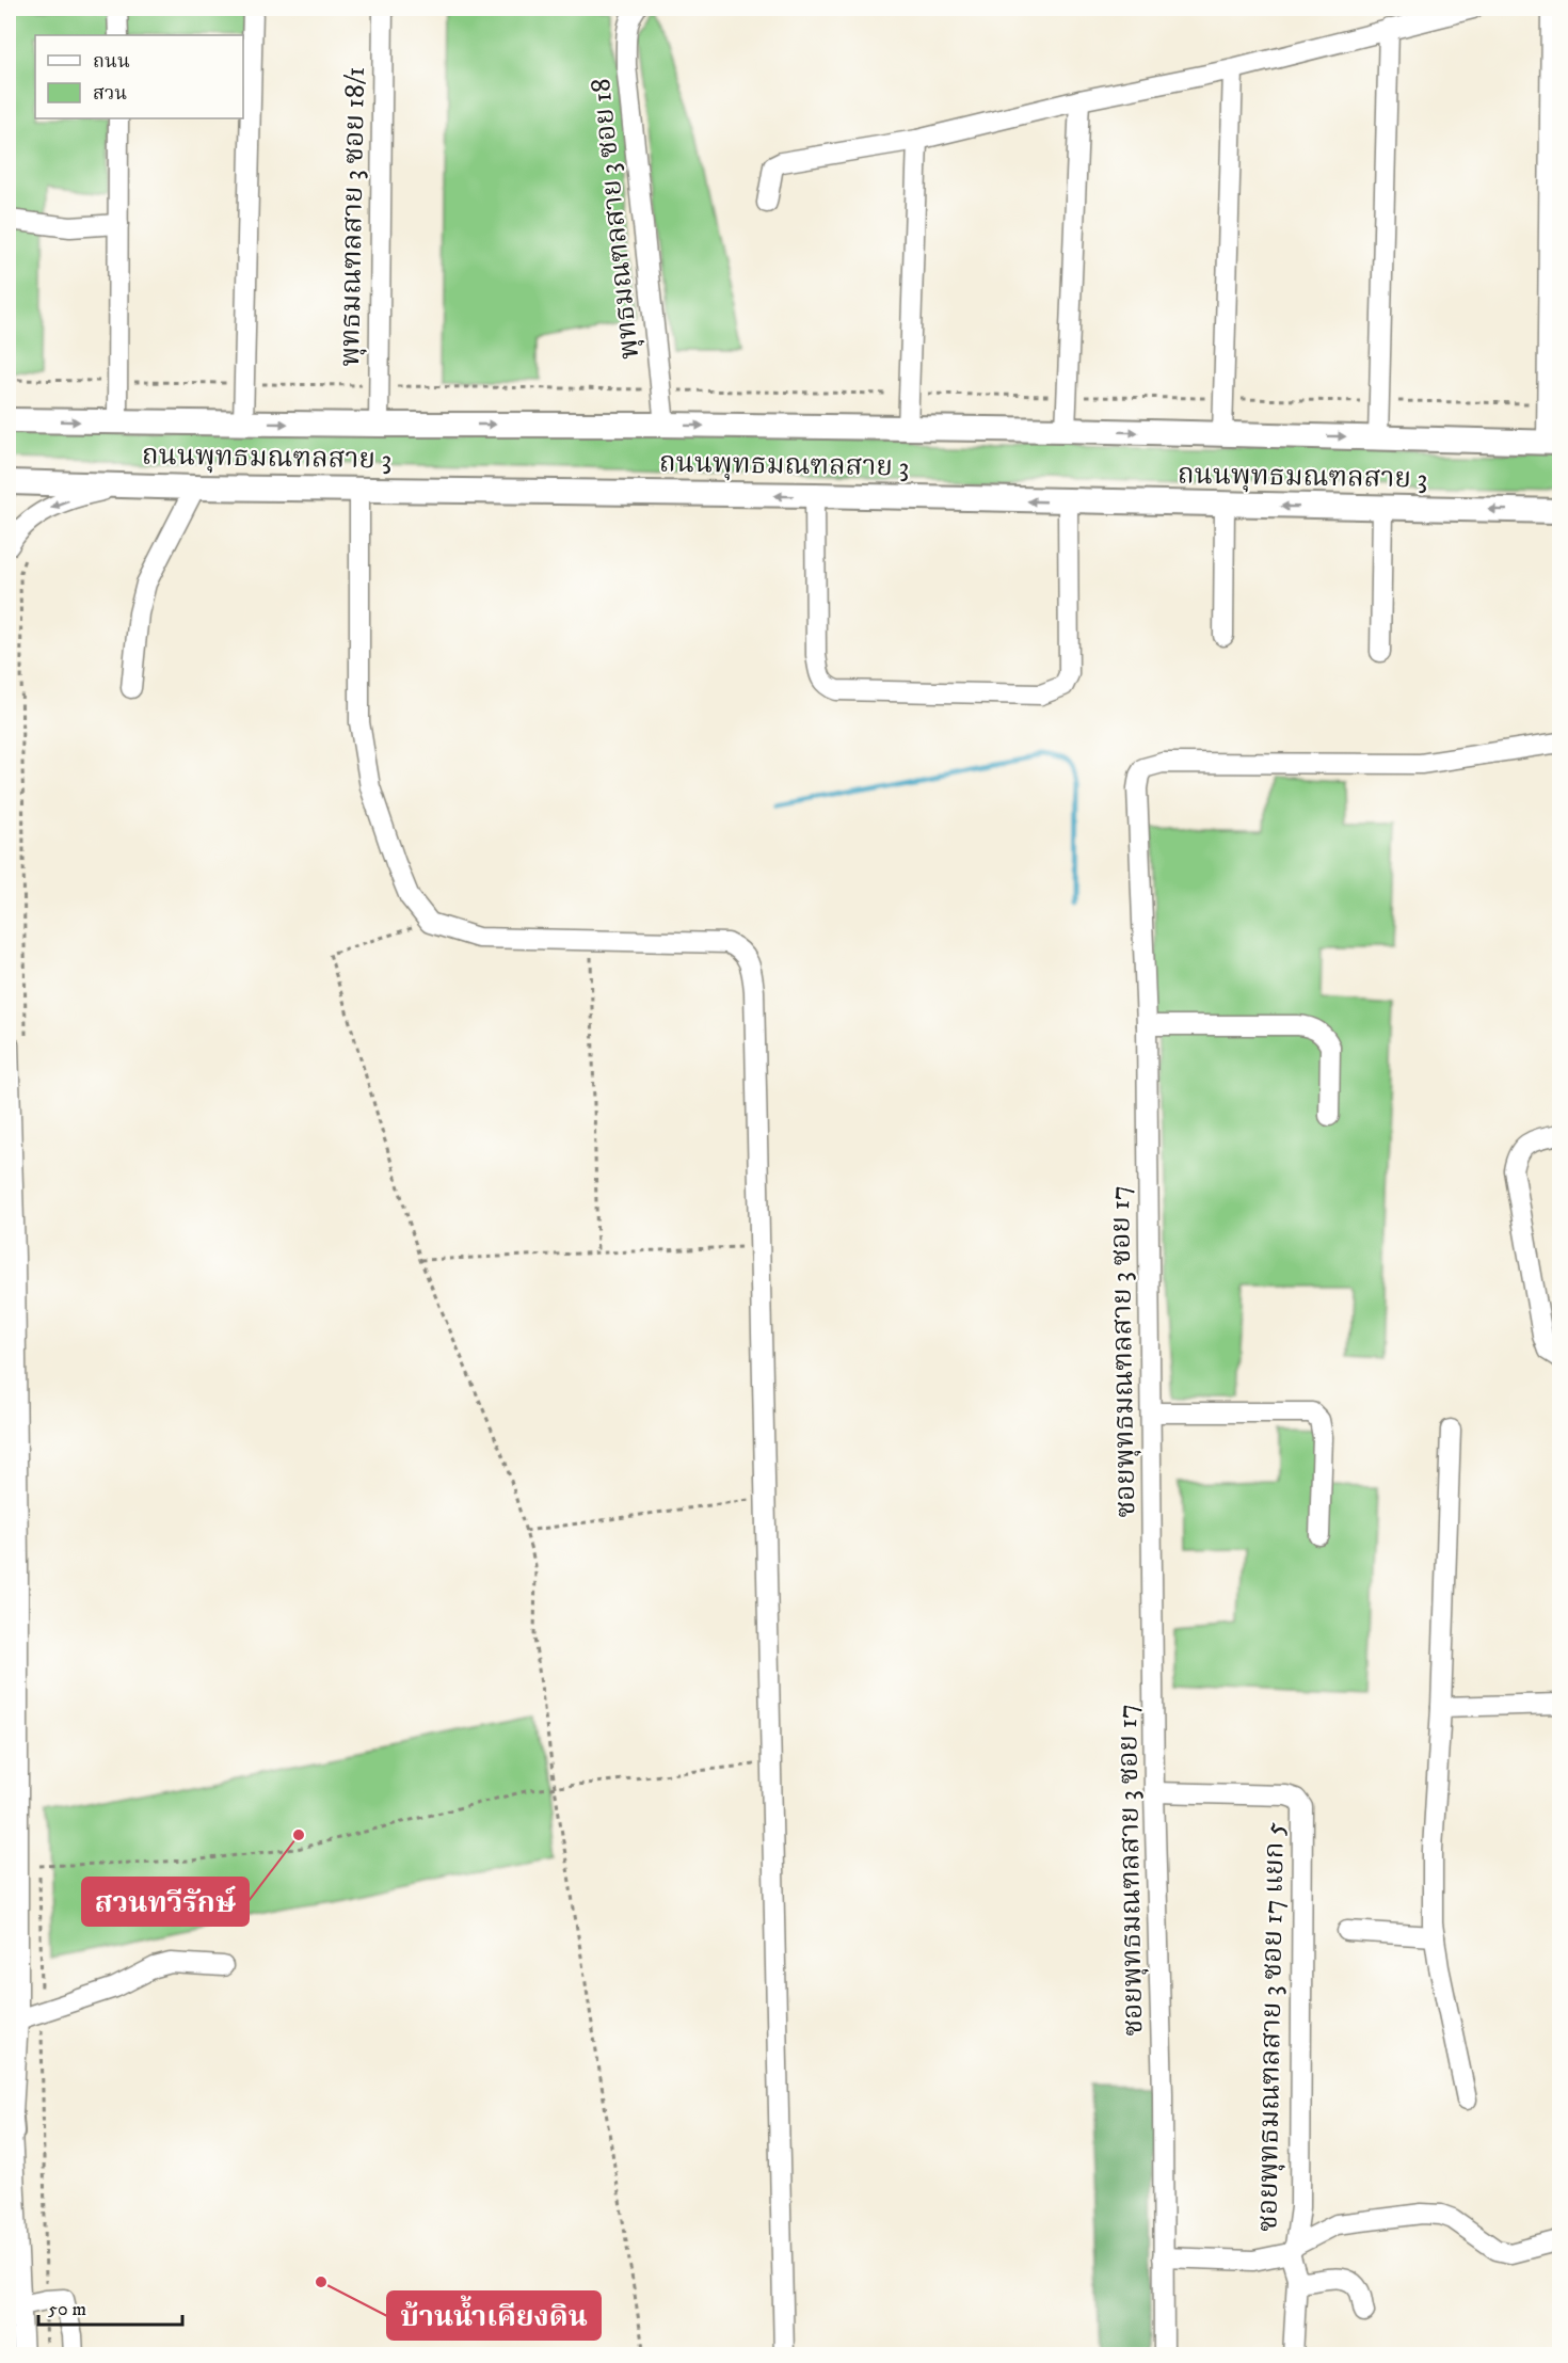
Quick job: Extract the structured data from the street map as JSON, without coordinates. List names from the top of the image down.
{
  "streets": {
    "main road": ["ถนนพุทธมณฑลสาย 3"],
    "street": [
      "พุทธมณฑลสาย 3 ซอย 18/1",
      "พุทธมณฑลสาย 3 ซอย 18",
      "ซอยพุทธมณฑลสาย 3 ซอย 17",
      "ซอยพุทธมณฑลสาย 3 ซอย 17 แยก 5"
    ]
  },
  "crossings": [
    ["พุทธมณฑลสาย 3 ซอย 18/1", "ถนนพุทธมณฑลสาย 3"],
    ["พุทธมณฑลสาย 3 ซอย 18", "ถนนพุทธมณฑลสาย 3"],
    ["ซอยพุทธมณฑลสาย 3 ซอย 17", "ซอยพุทธมณฑลสาย 3 ซอย 17 แยก 5"]
  ],
  "places": ["สวนทวีรักษ์", "บ้านน้ำเคียงดิน"],
  "legend": ["ถนน", "สวน"],
  "scale_bar": "50 m"
}
